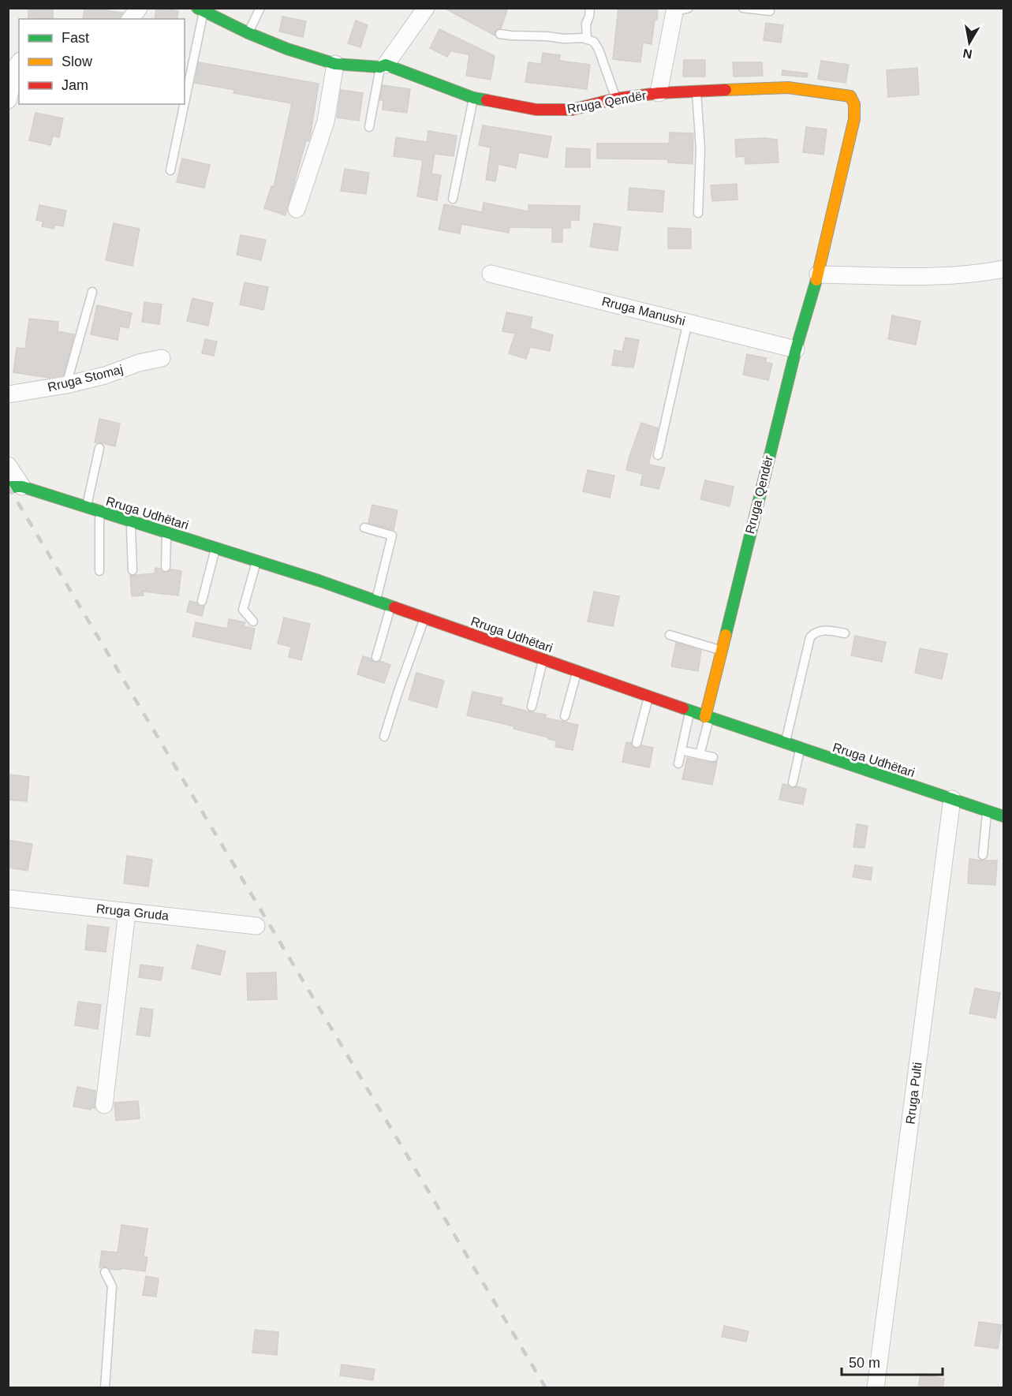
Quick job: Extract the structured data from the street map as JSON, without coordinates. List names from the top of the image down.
{
  "streets": {
    "street": [
      "Rruga Qendër",
      "Rruga Manushi",
      "Rruga Stomaj",
      "Rruga Udhëtari",
      "Rruga Gruda",
      "Rruga Pulti"
    ]
  },
  "crossings": [
    ["Rruga Qendër", "Rruga Manushi"],
    ["Rruga Qendër", "Rruga Udhëtari"],
    ["Rruga Udhëtari", "Rruga Pulti"]
  ],
  "legend": ["Fast", "Slow", "Jam"],
  "scale_bar": "50 m",
  "north": "bottom"
}
